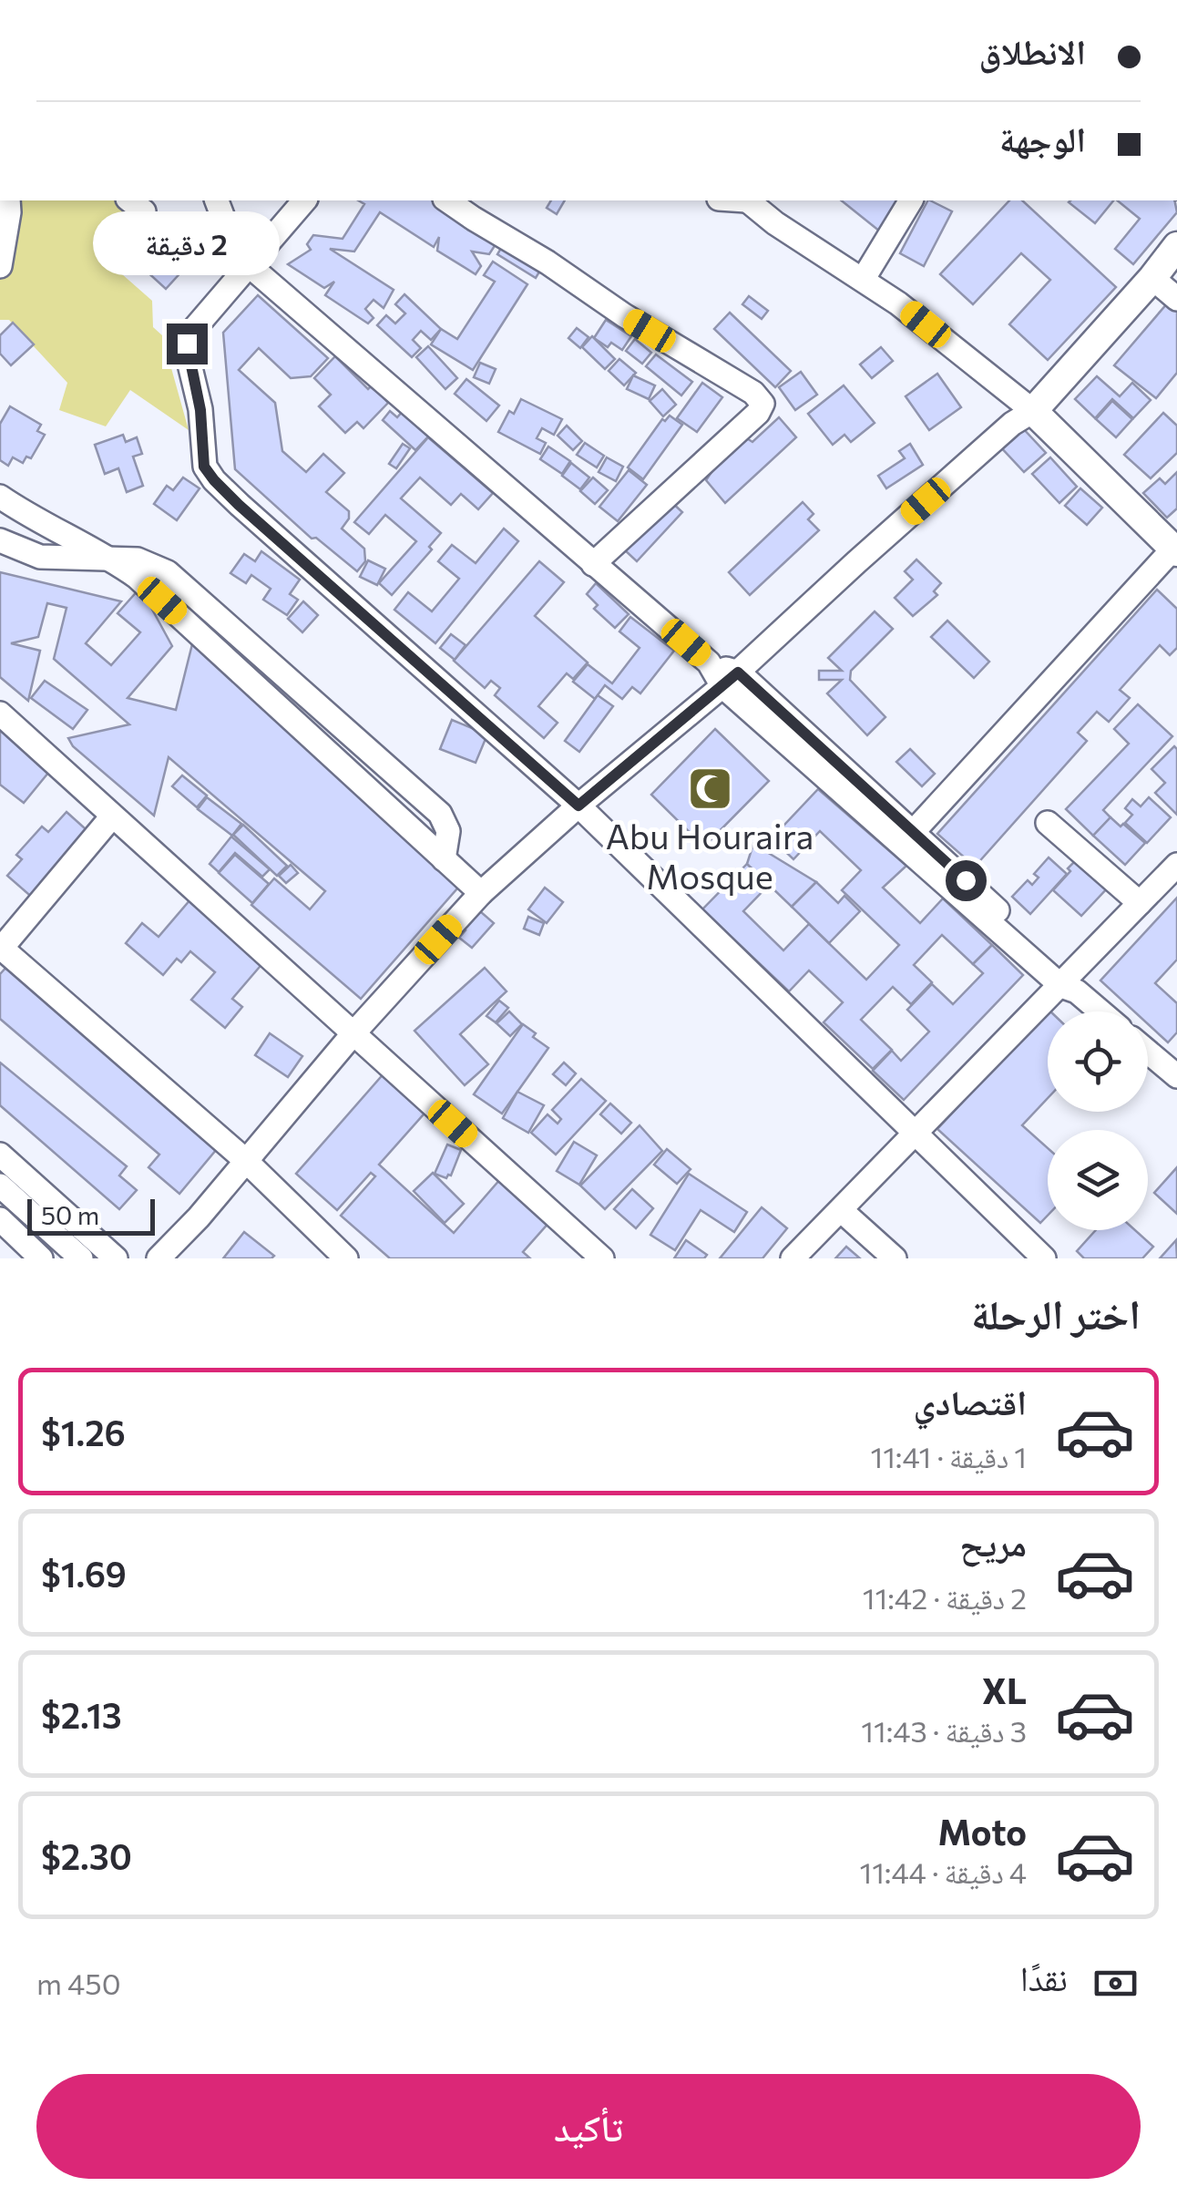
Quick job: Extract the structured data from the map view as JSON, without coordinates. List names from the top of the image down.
{
  "places": {
    "mosque": ["Abu Houraira Mosque"]
  },
  "scale_bar": "50 m",
  "page": {
    "banner": ["الانطلاق", "الوجهة"],
    "bubble": "2 دقيقة",
    "scale": "50 m",
    "heading": "اختر الرحلة",
    "list": [
      {
        "name": "اقتصادي",
        "note": "1 دقيقة · 11:41",
        "value": "$1.26"
      },
      {
        "name": "مريح",
        "note": "2 دقيقة · 11:42",
        "value": "$1.69"
      },
      {
        "name": "XL",
        "note": "3 دقيقة · 11:43",
        "value": "$2.13"
      },
      {
        "name": "Moto",
        "note": "4 دقيقة · 11:44",
        "value": "$2.30"
      }
    ],
    "pay": ["نقدًا", "450 m"],
    "buttons": "تأكيد"
  }
}
